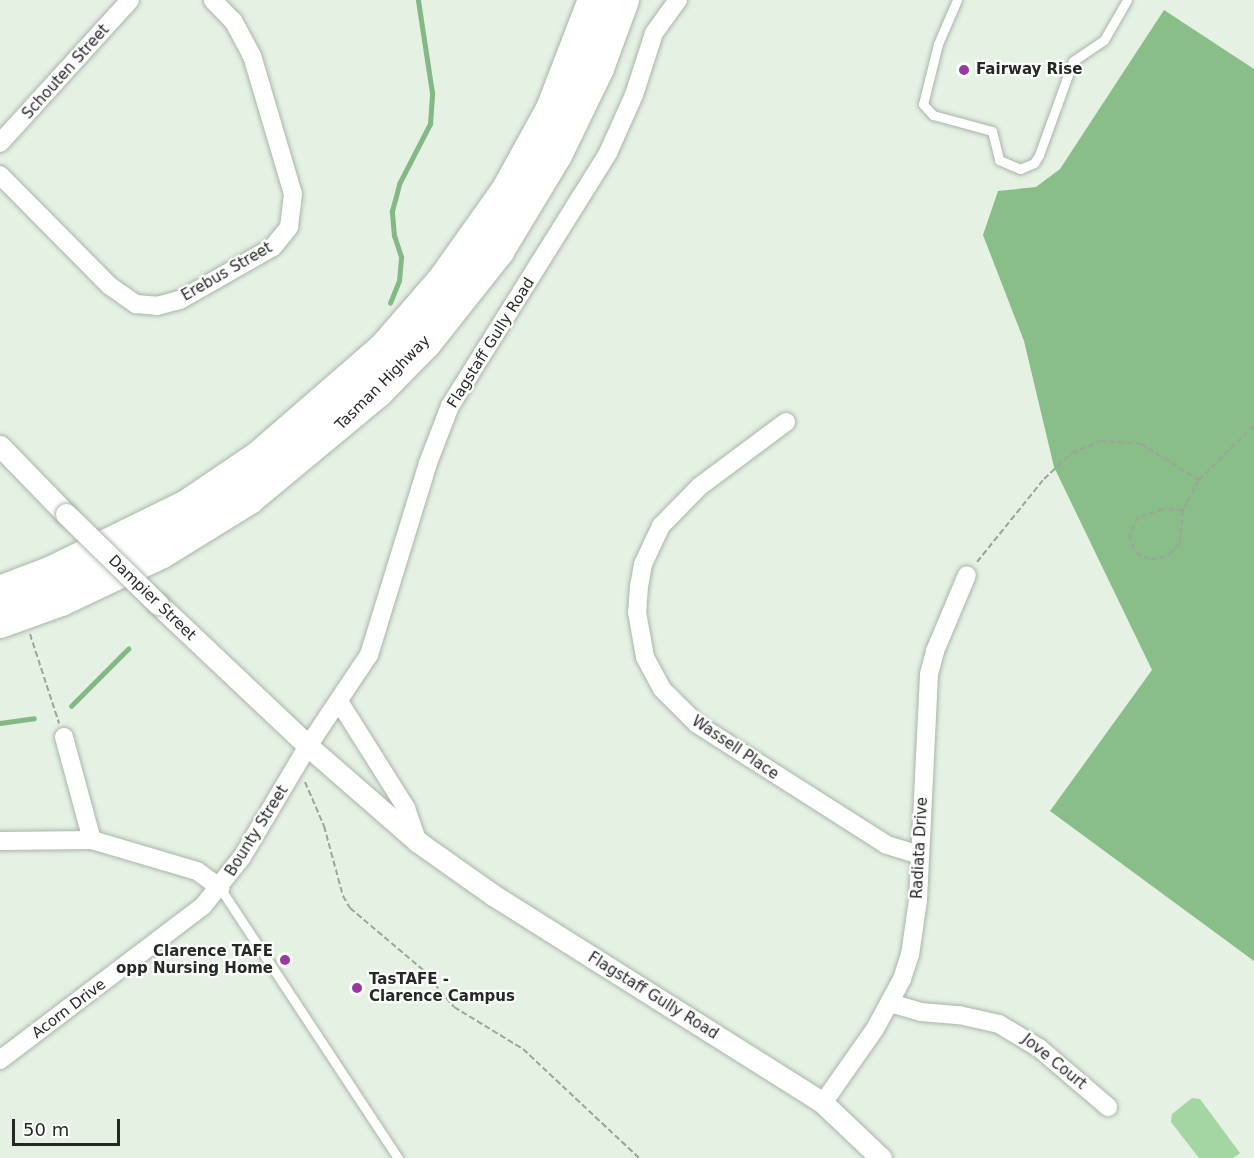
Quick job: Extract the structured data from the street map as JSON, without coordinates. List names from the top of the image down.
{
  "streets": {
    "highway": ["Tasman Highway"],
    "street": [
      "Schouten Street",
      "Erebus Street",
      "Flagstaff Gully Road",
      "Dampier Street",
      "Wassell Place",
      "Bounty Street",
      "Radiata Drive",
      "Acorn Drive",
      "Jove Court"
    ]
  },
  "crossings": [
    ["Flagstaff Gully Road", "Dampier Street"],
    ["Flagstaff Gully Road", "Bounty Street"],
    ["Flagstaff Gully Road", "Radiata Drive"],
    ["Dampier Street", "Bounty Street"],
    ["Wassell Place", "Radiata Drive"],
    ["Bounty Street", "Acorn Drive"],
    ["Radiata Drive", "Jove Court"]
  ],
  "places": ["Fairway Rise", "Clarence TAFE opp Nursing Home", "TasTAFE - Clarence Campus"],
  "scale_bar": "50 m"
}
